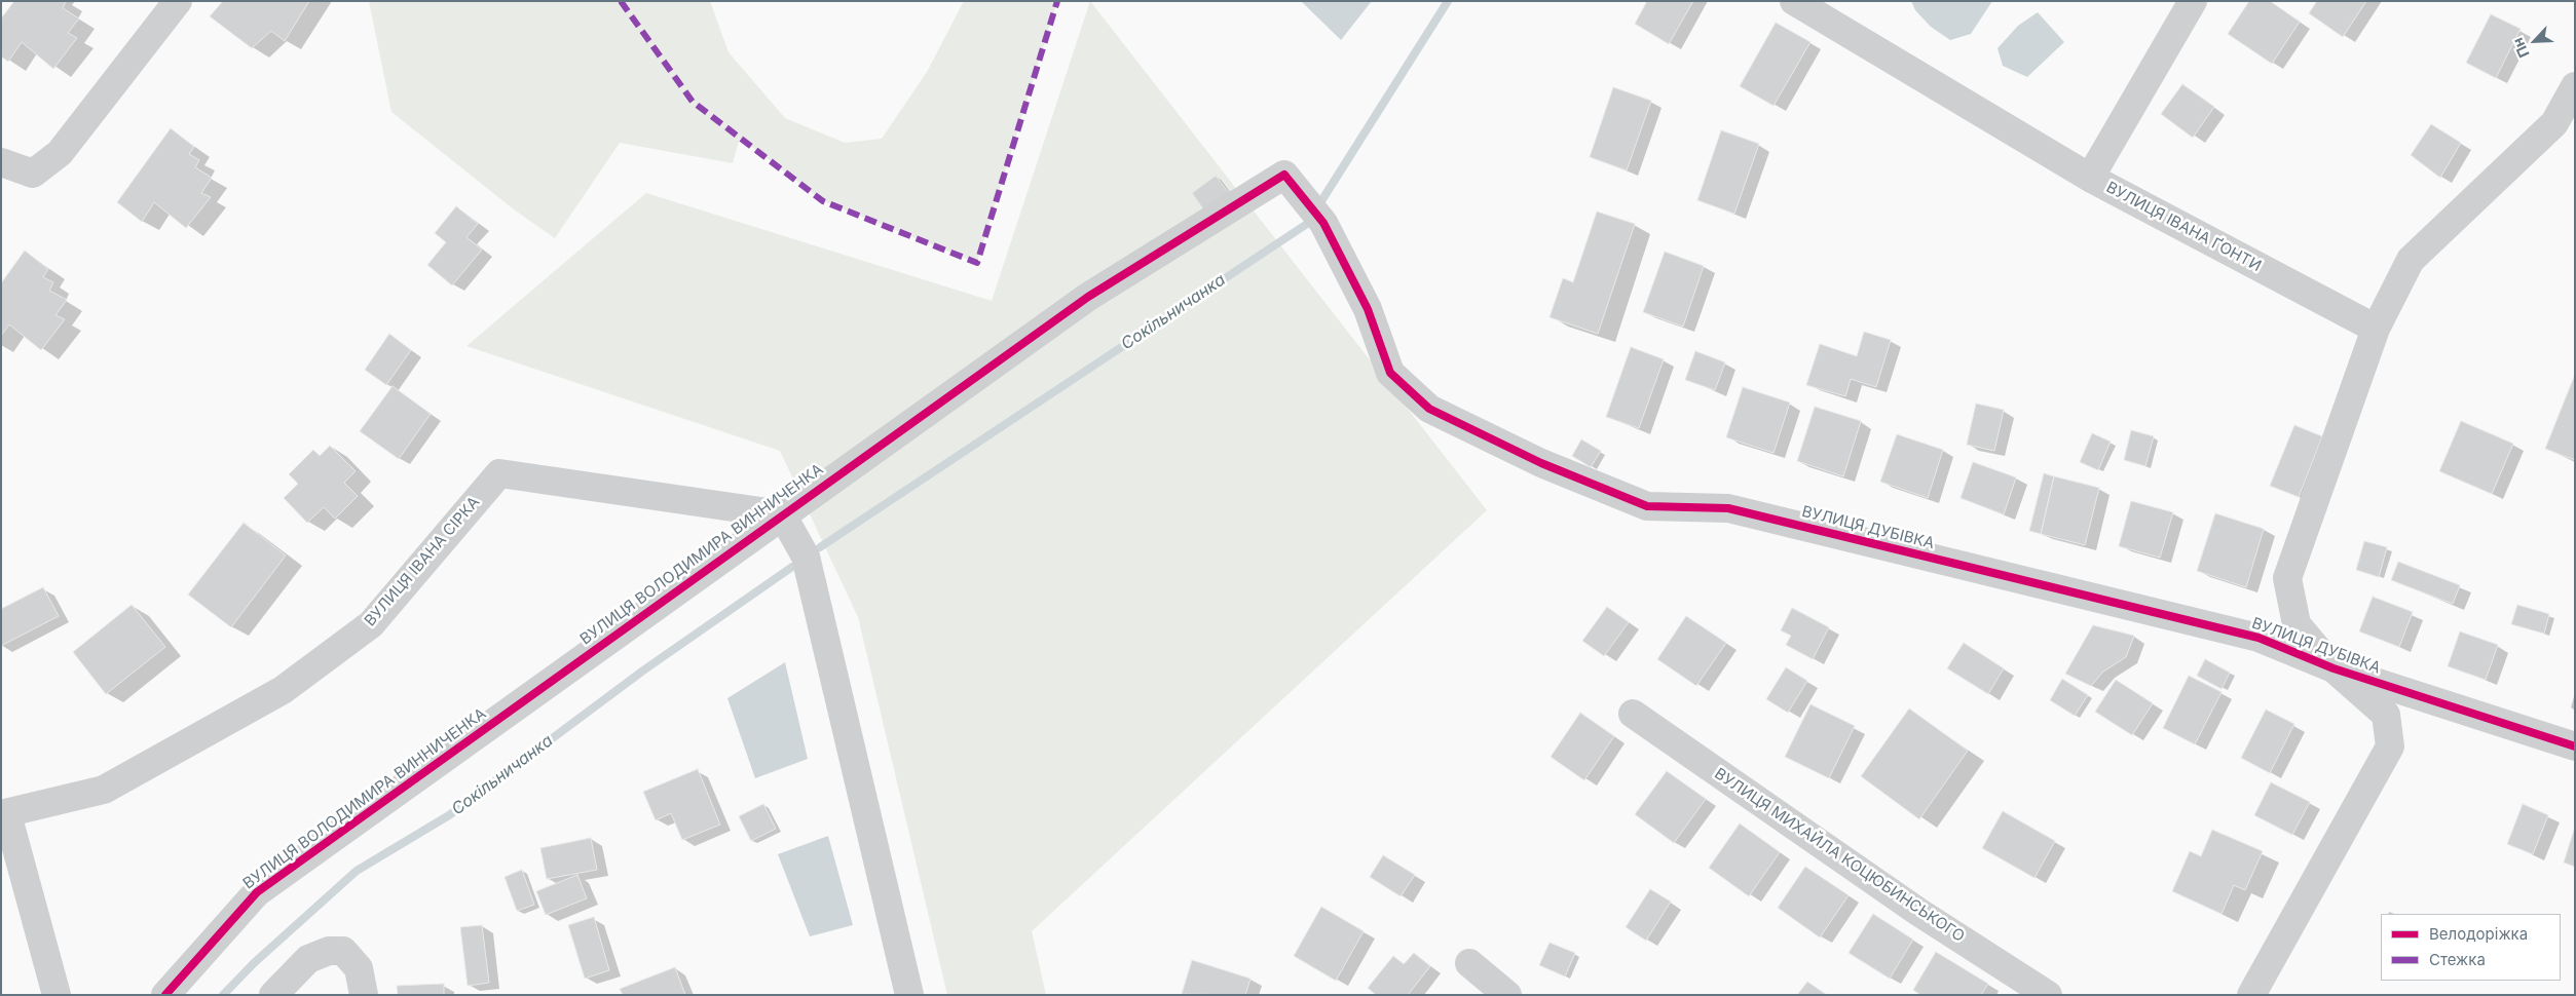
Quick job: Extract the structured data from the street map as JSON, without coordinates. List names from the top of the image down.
{
  "streets": {
    "street": [
      "ВУЛИЦЯ ІВАНА ҐОНТИ",
      "ВУЛИЦЯ ДУБІВКА",
      "ВУЛИЦЯ ВОЛОДИМИРА ВИННИЧЕНКА",
      "ВУЛИЦЯ ІВАНА СІРКА",
      "ВУЛИЦЯ МИХАЙЛА КОЦЮБИНСЬКОГО"
    ]
  },
  "crossings": [
    ["ВУЛИЦЯ ДУБІВКА", "ВУЛИЦЯ ВОЛОДИМИРА ВИННИЧЕНКА"],
    ["ВУЛИЦЯ ВОЛОДИМИРА ВИННИЧЕНКА", "ВУЛИЦЯ ІВАНА СІРКА"]
  ],
  "water": ["Сокільничанка"],
  "legend": ["Велодоріжка", "Стежка"],
  "north": "bottom left"
}
